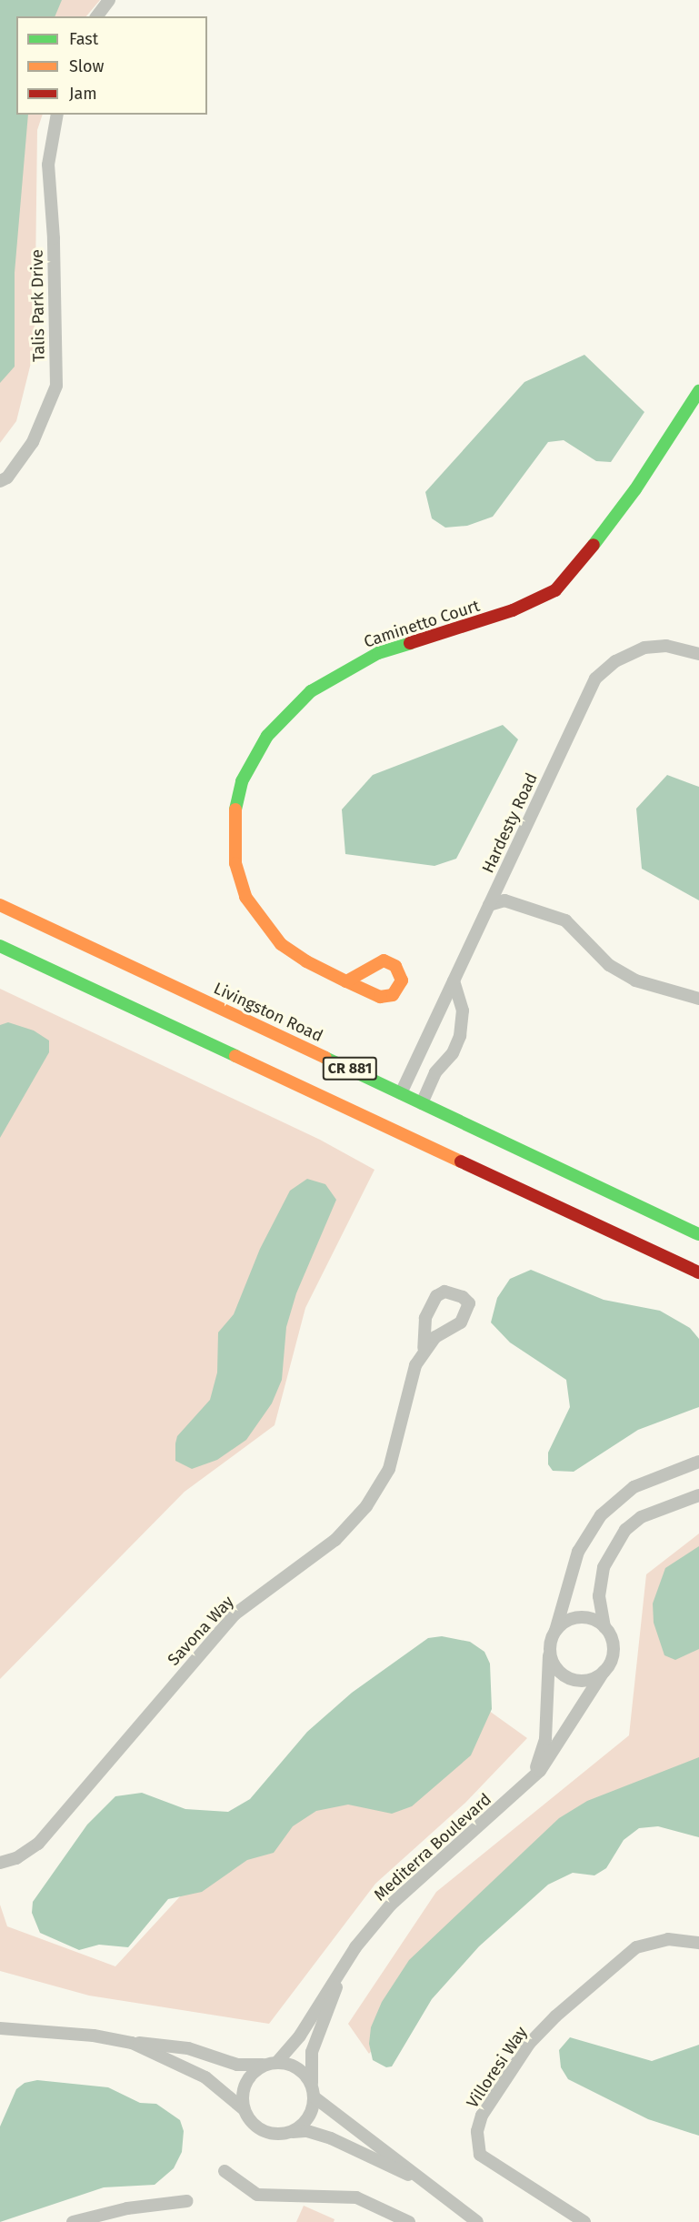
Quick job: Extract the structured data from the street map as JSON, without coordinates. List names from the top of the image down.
{
  "streets": {
    "main road": ["Caminetto Court", "Livingston Road", "CR 881"],
    "street": [
      "Talis Park Drive",
      "Hardesty Road",
      "Savona Way",
      "Mediterra Boulevard",
      "Villoresi Way"
    ]
  },
  "crossings": [
    ["Hardesty Road", "Livingston Road"]
  ],
  "legend": ["Fast", "Slow", "Jam"]
}
